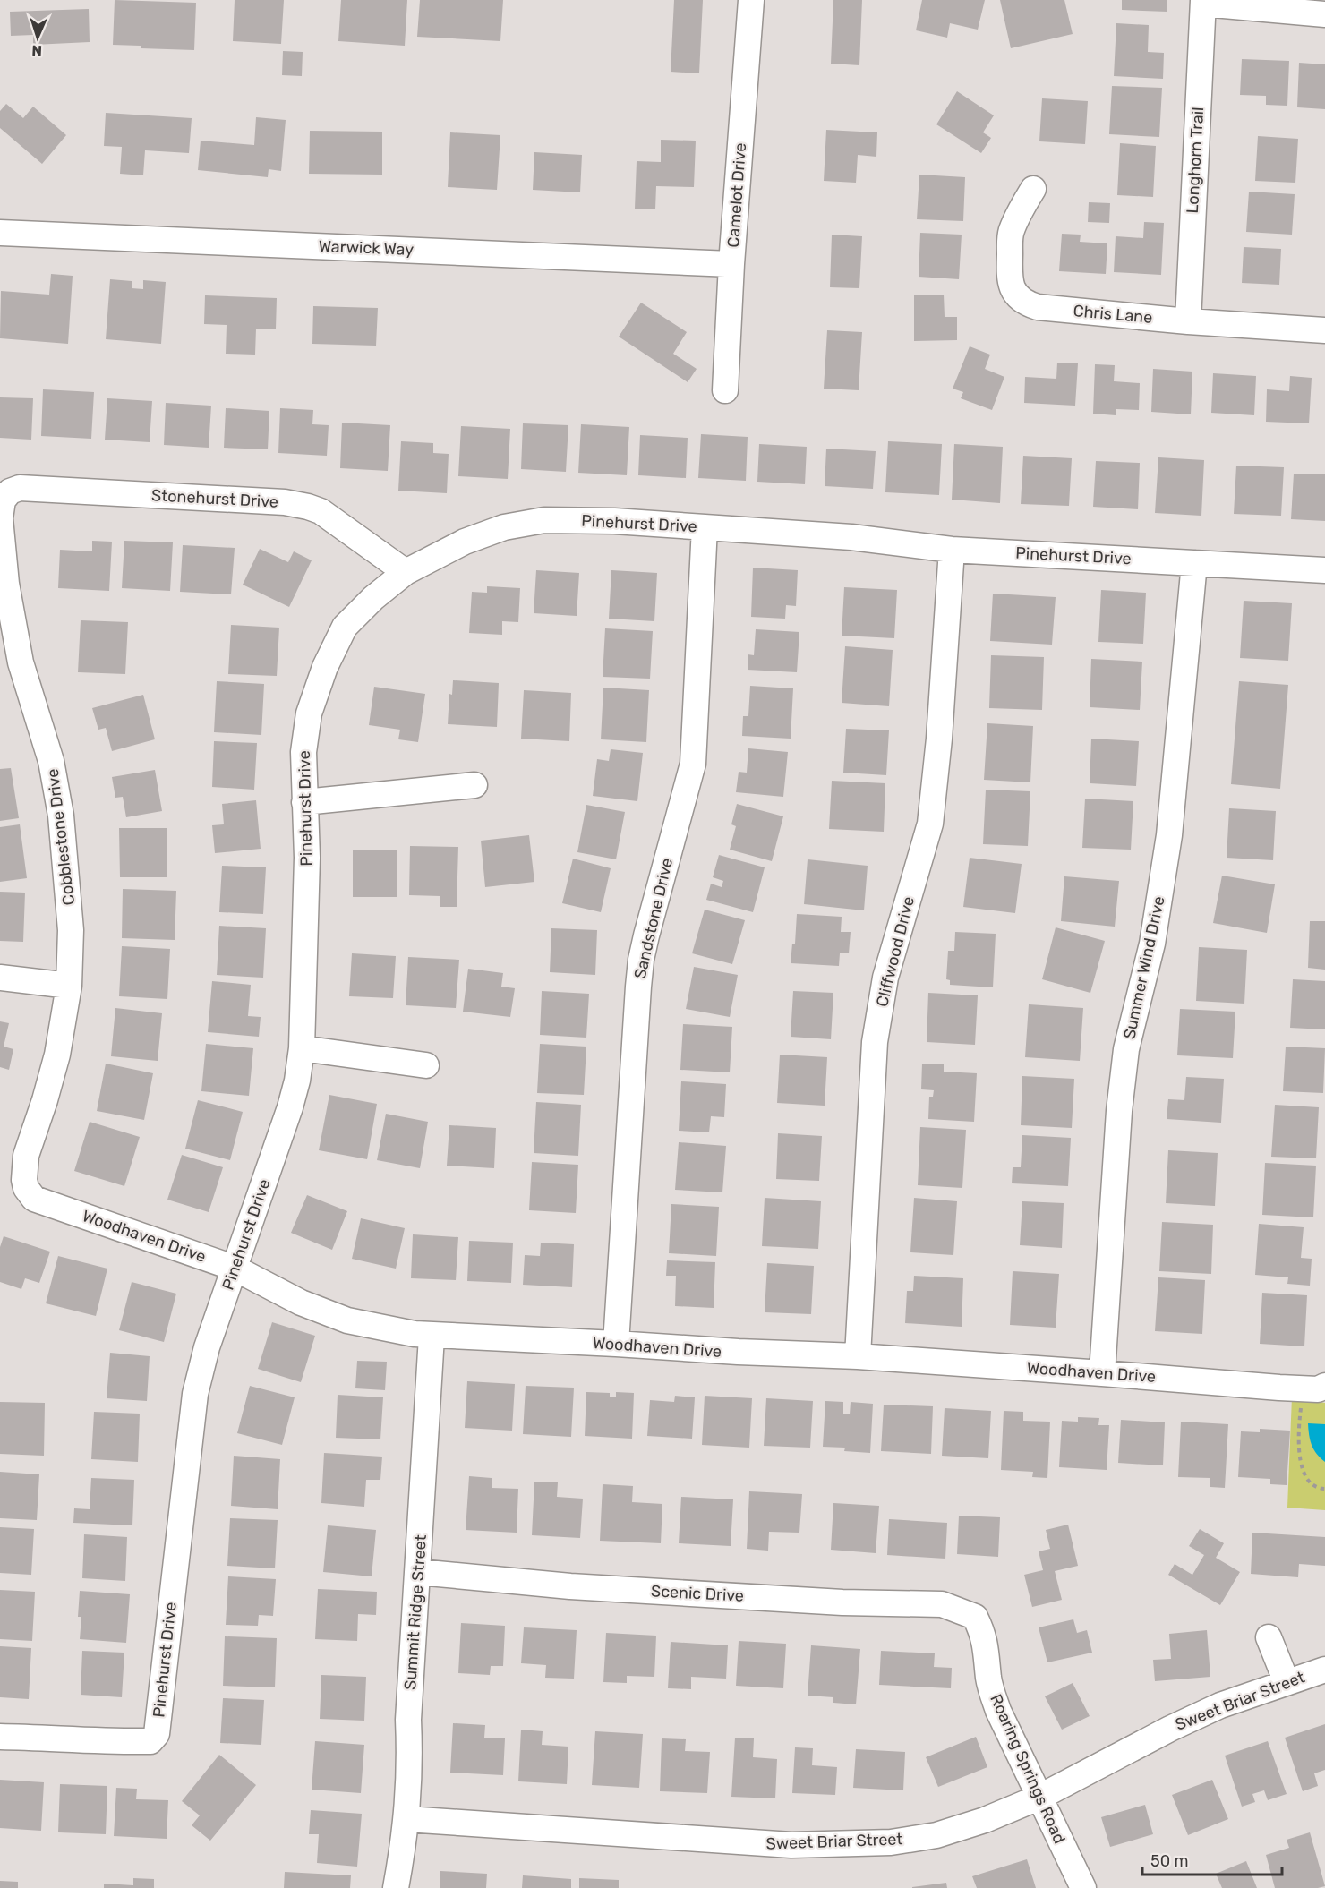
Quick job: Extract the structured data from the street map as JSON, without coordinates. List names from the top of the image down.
{
  "streets": {
    "street": [
      "Longhorn Trail",
      "Camelot Drive",
      "Warwick Way",
      "Chris Lane",
      "Stonehurst Drive",
      "Pinehurst Drive",
      "Cobblestone Drive",
      "Sandstone Drive",
      "Cliffwood Drive",
      "Summer Wind Drive",
      "Woodhaven Drive",
      "Scenic Drive",
      "Summit Ridge Street",
      "Sweet Briar Street",
      "Roaring Springs Road"
    ]
  },
  "crossings": [
    ["Longhorn Trail", "Chris Lane"],
    ["Camelot Drive", "Warwick Way"],
    ["Stonehurst Drive", "Pinehurst Drive"],
    ["Stonehurst Drive", "Cobblestone Drive"],
    ["Pinehurst Drive", "Sandstone Drive"],
    ["Pinehurst Drive", "Cliffwood Drive"],
    ["Pinehurst Drive", "Summer Wind Drive"],
    ["Pinehurst Drive", "Woodhaven Drive"],
    ["Cobblestone Drive", "Woodhaven Drive"],
    ["Sandstone Drive", "Woodhaven Drive"],
    ["Cliffwood Drive", "Woodhaven Drive"],
    ["Summer Wind Drive", "Woodhaven Drive"],
    ["Woodhaven Drive", "Summit Ridge Street"],
    ["Scenic Drive", "Summit Ridge Street"],
    ["Scenic Drive", "Roaring Springs Road"],
    ["Summit Ridge Street", "Sweet Briar Street"],
    ["Sweet Briar Street", "Roaring Springs Road"]
  ],
  "scale_bar": "50 m",
  "north": "bottom"
}
